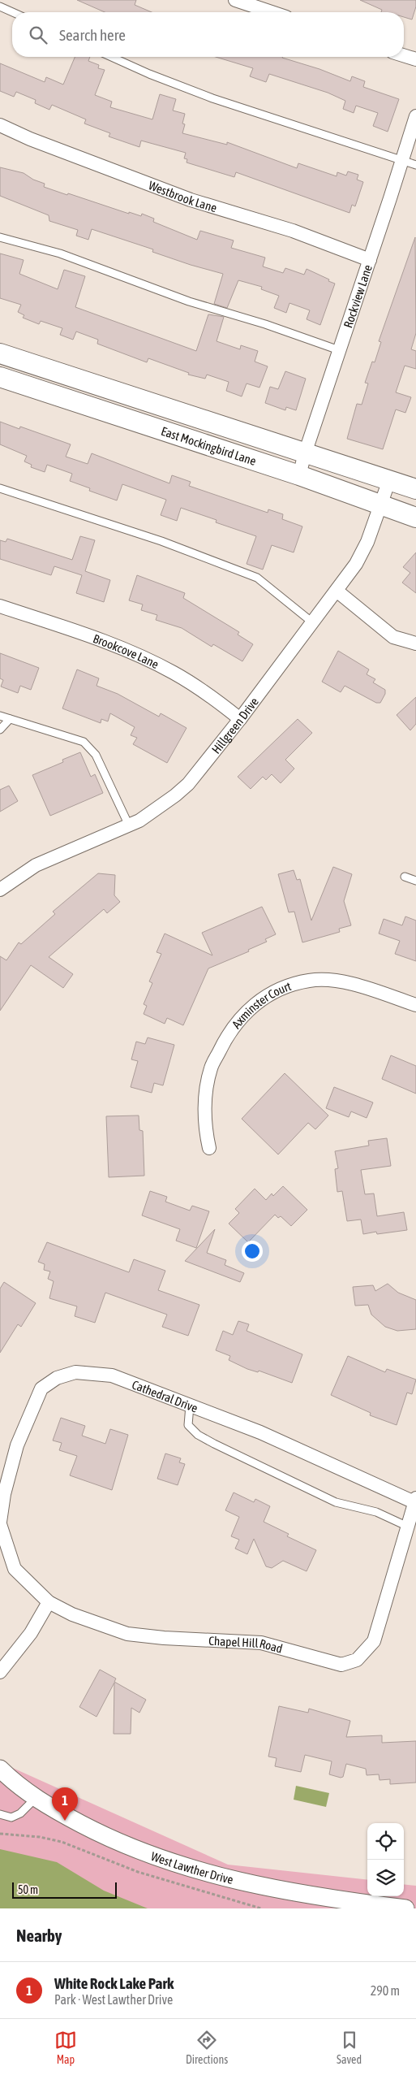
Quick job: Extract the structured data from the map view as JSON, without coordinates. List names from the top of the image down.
{
  "streets": {
    "main road": ["East Mockingbird Lane"],
    "street": [
      "Westbrook Lane",
      "Rockview Lane",
      "Brookcove Lane",
      "Hillgreen Drive",
      "Axminster Court",
      "Cathedral Drive",
      "Chapel Hill Road",
      "West Lawther Drive"
    ]
  },
  "crossings": [
    ["Westbrook Lane", "Rockview Lane"],
    ["Rockview Lane", "East Mockingbird Lane"],
    ["East Mockingbird Lane", "Hillgreen Drive"],
    ["Brookcove Lane", "Hillgreen Drive"],
    ["Cathedral Drive", "Chapel Hill Road"]
  ],
  "scale_bar": "50 m",
  "page": {
    "search": "Search here",
    "pins": "1",
    "scale": "50 m",
    "heading": "Nearby",
    "list": [
      {
        "mark": "1",
        "name": "White Rock Lake Park",
        "note": "Park · West Lawther Drive",
        "value": "290 m"
      }
    ],
    "nav": ["Map", "Directions", "Saved"]
  }
}
